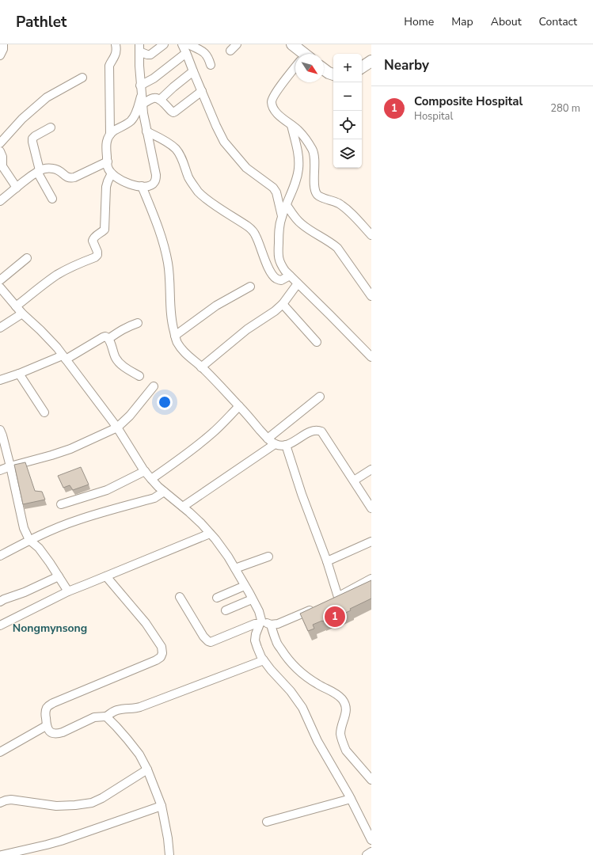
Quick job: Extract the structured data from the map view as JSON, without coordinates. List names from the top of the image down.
{
  "districts": ["Nongmynsong"],
  "north": "bottom right",
  "page": {
    "header": "Pathlet",
    "nav": [
      "Home",
      "Map",
      "About",
      "Contact"
    ],
    "heading": "Nearby",
    "map_buttons": ["+", "−"],
    "list": [
      {
        "mark": "1",
        "name": "Composite Hospital",
        "note": "Hospital",
        "value": "280 m"
      }
    ],
    "pins": "1"
  }
}
